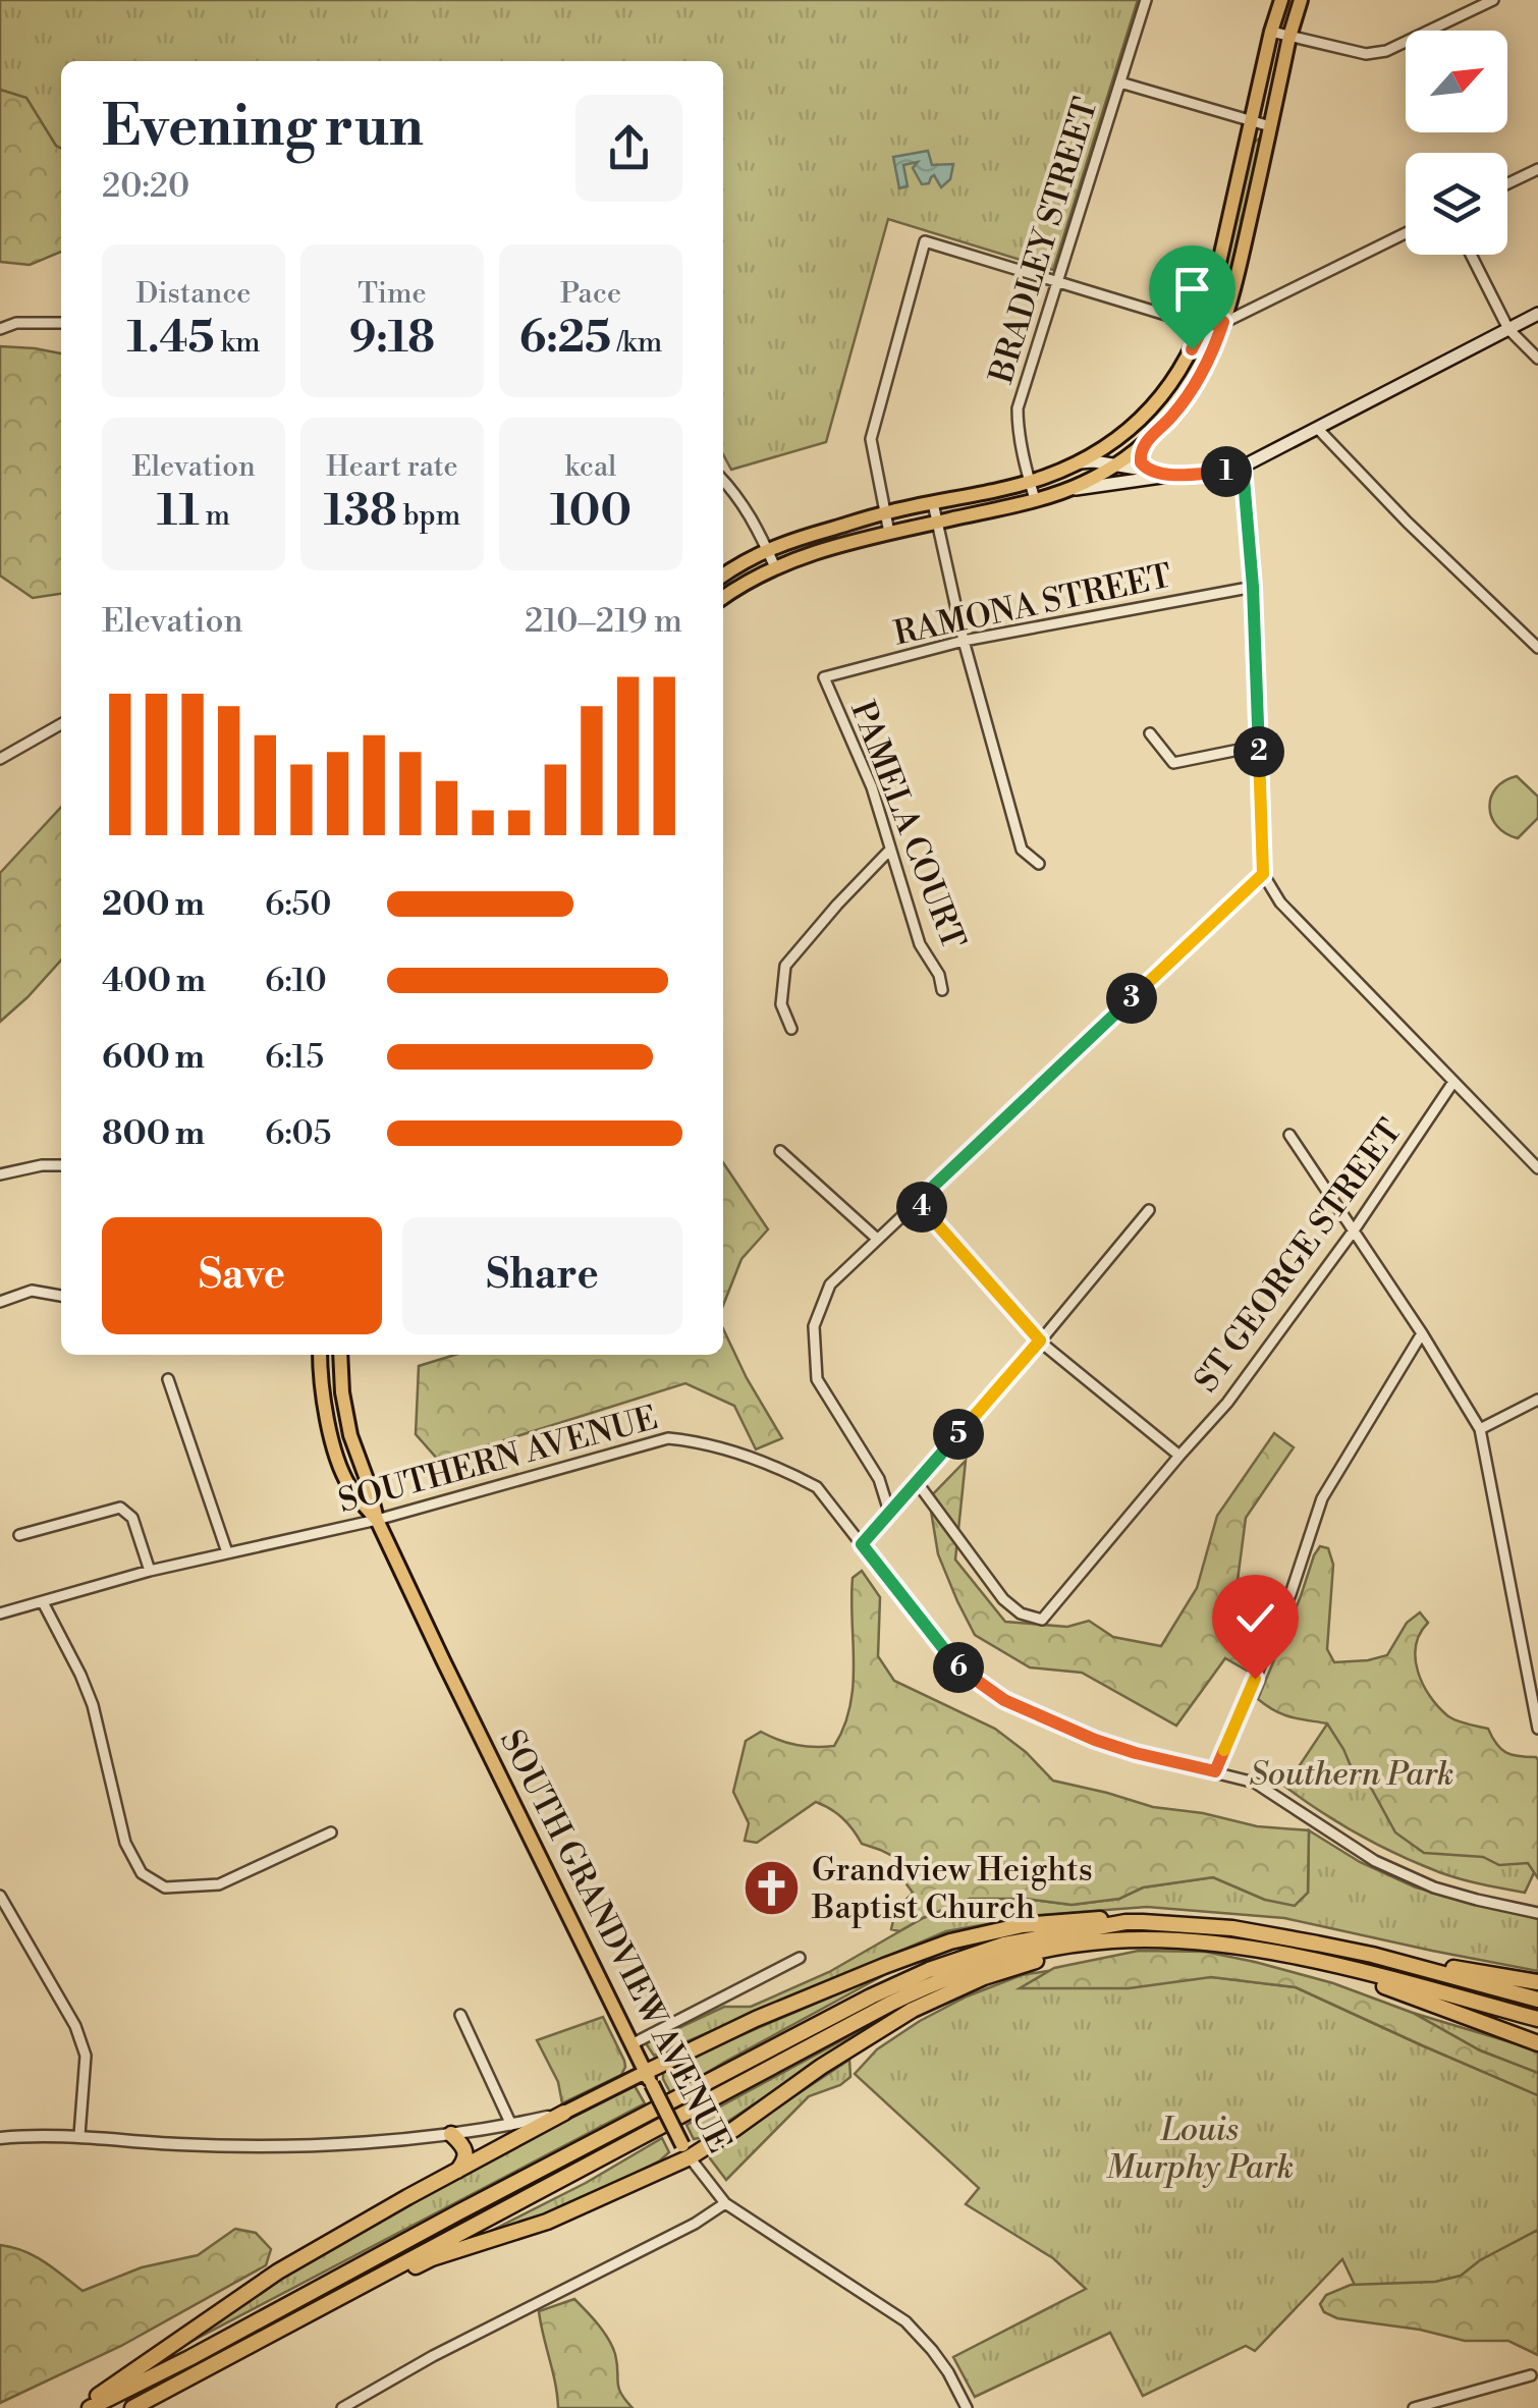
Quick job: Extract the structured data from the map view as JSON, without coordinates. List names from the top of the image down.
{
  "streets": {
    "main road": ["SOUTH GRANDVIEW AVENUE"],
    "street": [
      "BRADLEY STREET",
      "RAMONA STREET",
      "PAMELA COURT",
      "ST GEORGE STREET",
      "SOUTHERN AVENUE"
    ]
  },
  "crossings": [
    ["RAMONA STREET", "PAMELA COURT"],
    ["SOUTHERN AVENUE", "SOUTH GRANDVIEW AVENUE"]
  ],
  "parks": ["Southern Park", "Louis Murphy Park"],
  "places": {
    "church": ["Grandview Heights Baptist Church"]
  },
  "north": "top right",
  "page": {
    "heading": ["Evening run", "20:20"],
    "stats": [
      ["Distance", "1.45 km"],
      ["Time", "9:18"],
      ["Pace", "6:25 /km"],
      ["Elevation", "11 m"],
      ["Heart rate", "138 bpm"],
      ["kcal", "100"]
    ],
    "pins": [
      "1",
      "2",
      "3",
      "4",
      "5",
      "6"
    ],
    "chart": ["Elevation", "210–219 m"],
    "list": [
      {
        "name": "200 m",
        "note": "6:50"
      },
      {
        "name": "400 m",
        "note": "6:10"
      },
      {
        "name": "600 m",
        "note": "6:15"
      },
      {
        "name": "800 m",
        "note": "6:05"
      }
    ],
    "buttons": ["Save", "Share"]
  }
}
